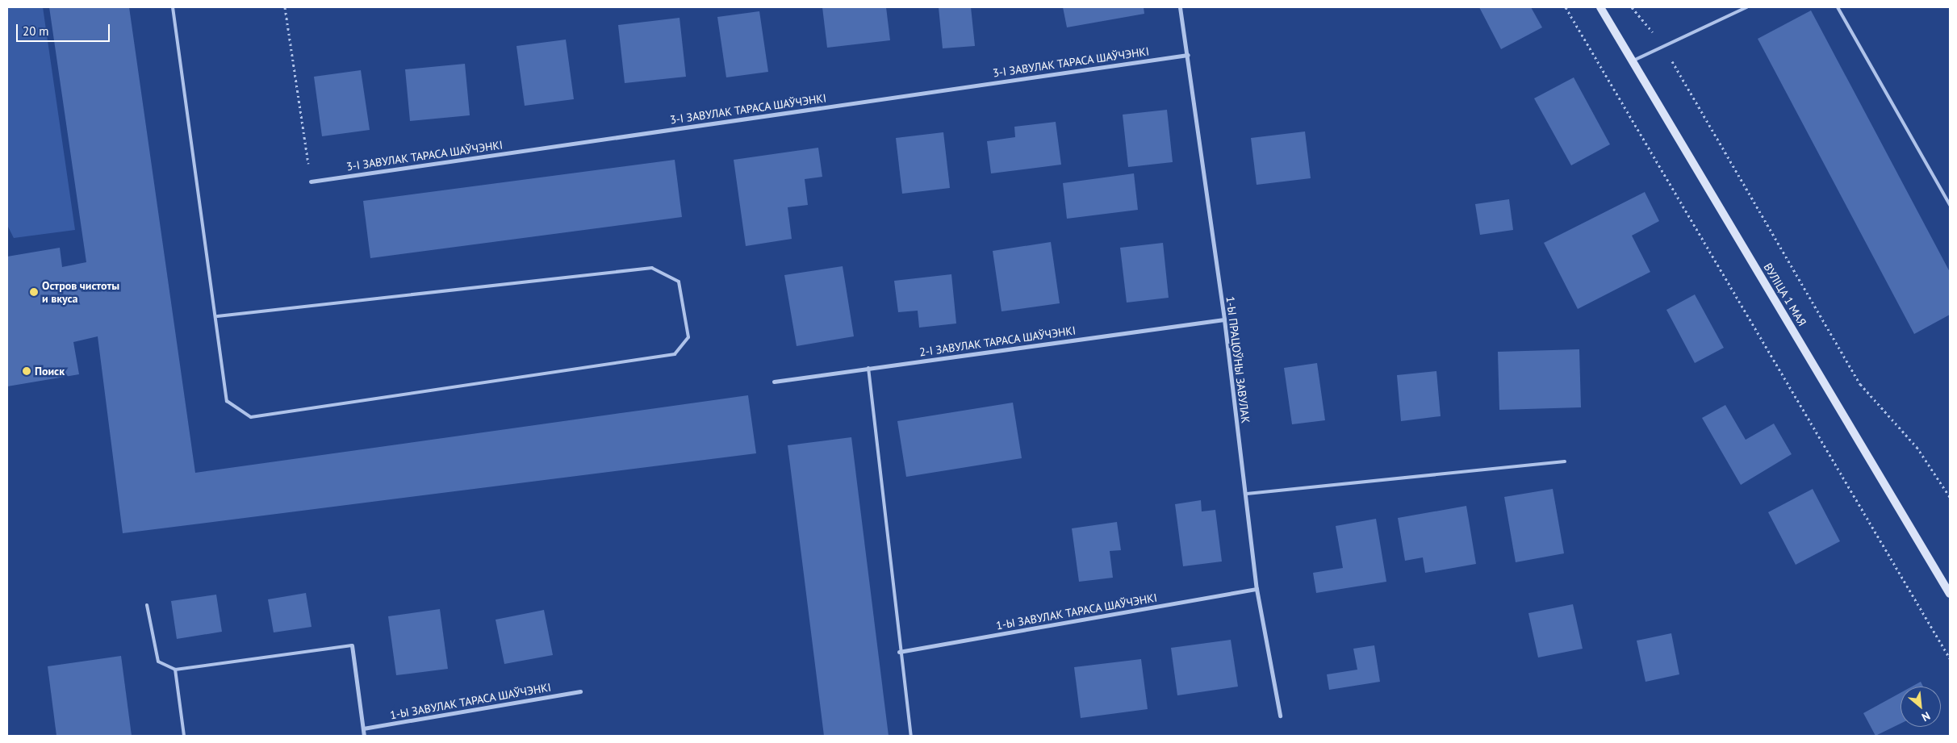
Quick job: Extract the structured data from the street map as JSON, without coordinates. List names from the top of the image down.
{
  "streets": {
    "street": [
      "3-І ЗАВУЛАК ТАРАСА ШАЎЧЭНКІ",
      "ВУЛІЦА 1 МАЯ",
      "2-І ЗАВУЛАК ТАРАСА ШАЎЧЭНКІ",
      "1-Ы ПРАЦОЎНЫ ЗАВУЛАК",
      "1-Ы ЗАВУЛАК ТАРАСА ШАЎЧЭНКІ"
    ]
  },
  "crossings": [
    ["3-І ЗАВУЛАК ТАРАСА ШАЎЧЭНКІ", "1-Ы ПРАЦОЎНЫ ЗАВУЛАК"],
    ["2-І ЗАВУЛАК ТАРАСА ШАЎЧЭНКІ", "1-Ы ПРАЦОЎНЫ ЗАВУЛАК"],
    ["1-Ы ПРАЦОЎНЫ ЗАВУЛАК", "1-Ы ЗАВУЛАК ТАРАСА ШАЎЧЭНКІ"]
  ],
  "places": ["Остров чистоты и вкуса", "Поиск"],
  "scale_bar": "20 m",
  "north": "bottom right"
}
